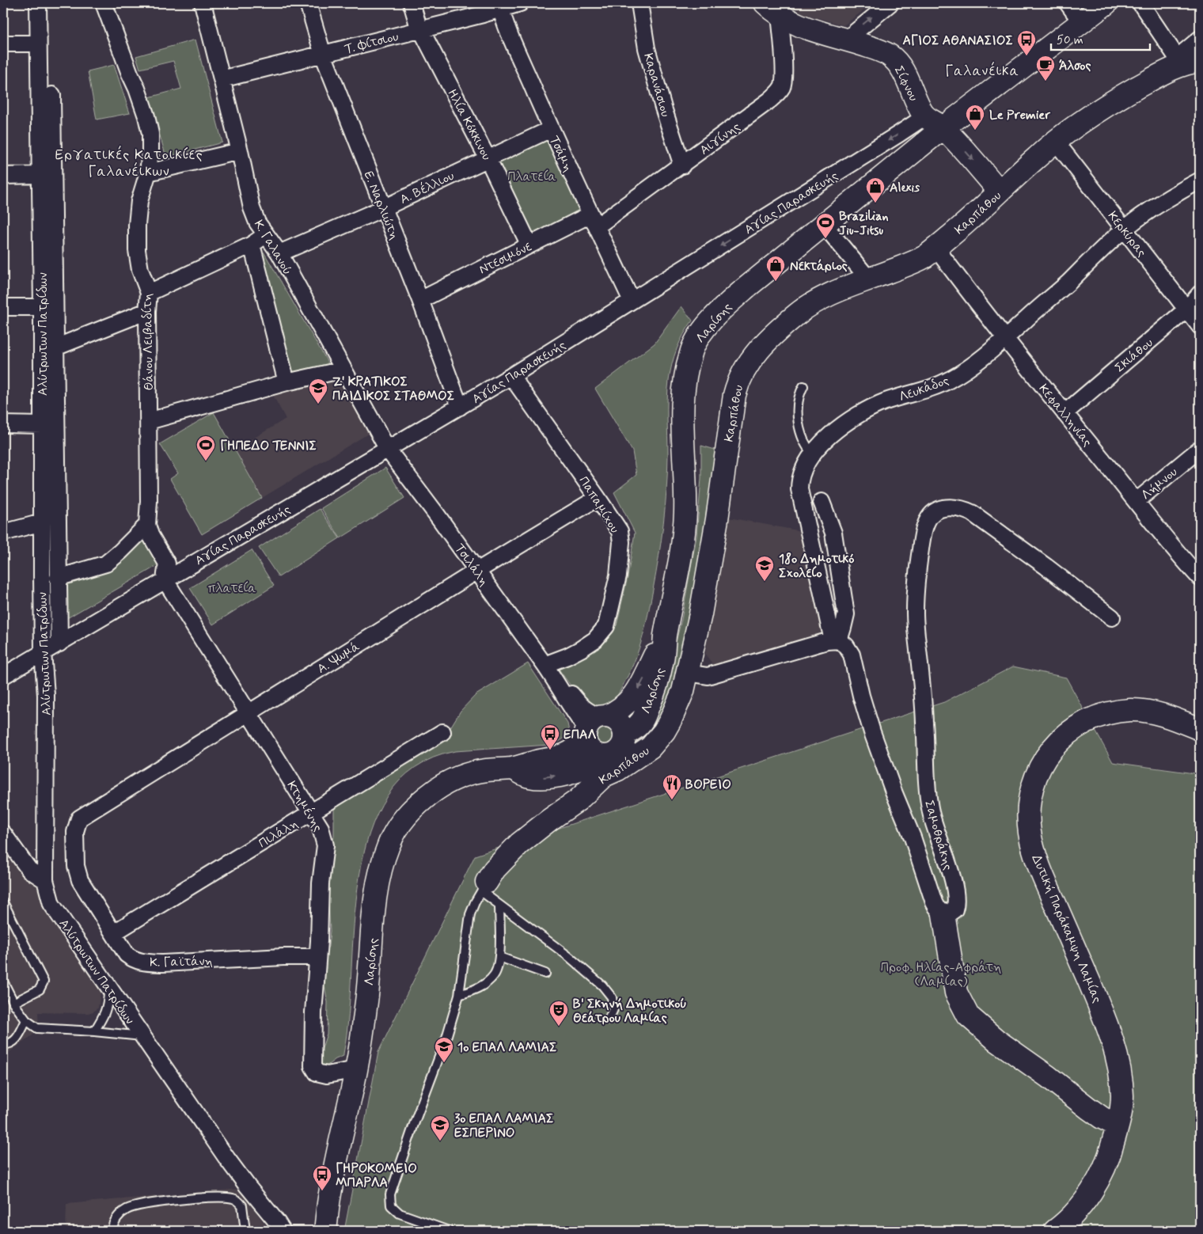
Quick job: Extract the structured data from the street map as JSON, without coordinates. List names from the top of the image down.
{
  "streets": {
    "main road": [
      "Σίφνου",
      "Καρπάθου",
      "Λαρίσης",
      "Δυτική Παράκαμψη Λαμίας"
    ],
    "street": [
      "Τ. Φίτσιου",
      "Καρανάσιου",
      "Ηλία Κόκκινου",
      "Αιγίνης",
      "Τσάμη",
      "Α. Βέλλιου",
      "Αγίας Παρασκευής",
      "Ε. Ναρλιώτη",
      "Κερκύρας",
      "Κ. Γαλανού",
      "Ντεσιμόνε",
      "Αλύτρωτων Πατρίδων",
      "Θάνου Λειβαδίτη",
      "Σκιάθου",
      "Λευκάδος",
      "Κεφαλληνίας",
      "Λήμνου",
      "Παπαμίχου",
      "Τσιλάλη",
      "Α. Ψωμά",
      "Κτημένης",
      "Πιλάλη",
      "Σαμοθράκης",
      "Κ. Γαϊτάνη"
    ]
  },
  "crossings": [
    ["Τ. Φίτσιου", "Ηλία Κόκκινου"],
    ["Τ. Φίτσιου", "Τσάμη"],
    ["Τ. Φίτσιου", "Ε. Ναρλιώτη"],
    ["Τ. Φίτσιου", "Κ. Γαλανού"],
    ["Σίφνου", "Αιγίνης"],
    ["Σίφνου", "Αγίας Παρασκευής"],
    ["Σίφνου", "Καρπάθου"],
    ["Σίφνου", "Λαρίσης"],
    ["Καρανάσιου", "Αιγίνης"],
    ["Ηλία Κόκκινου", "Α. Βέλλιου"],
    ["Ηλία Κόκκινου", "Ντεσιμόνε"],
    ["Αιγίνης", "Τσάμη"],
    ["Αιγίνης", "Ντεσιμόνε"],
    ["Τσάμη", "Α. Βέλλιου"],
    ["Τσάμη", "Αγίας Παρασκευής"],
    ["Τσάμη", "Ντεσιμόνε"],
    ["Α. Βέλλιου", "Ε. Ναρλιώτη"],
    ["Α. Βέλλιου", "Κ. Γαλανού"],
    ["Αγίας Παρασκευής", "Ε. Ναρλιώτη"],
    ["Αγίας Παρασκευής", "Κ. Γαλανού"],
    ["Αγίας Παρασκευής", "Αλύτρωτων Πατρίδων"],
    ["Αγίας Παρασκευής", "Θάνου Λειβαδίτη"],
    ["Αγίας Παρασκευής", "Παπαμίχου"],
    ["Αγίας Παρασκευής", "Τσιλάλη"],
    ["Αγίας Παρασκευής", "Κτημένης"],
    ["Ε. Ναρλιώτη", "Ντεσιμόνε"],
    ["Καρπάθου", "Κερκύρας"],
    ["Καρπάθου", "Λαρίσης"],
    ["Καρπάθου", "Κεφαλληνίας"],
    ["Κερκύρας", "Σκιάθου"],
    ["Κερκύρας", "Λευκάδος"],
    ["Κ. Γαλανού", "Τσιλάλη"],
    ["Λαρίσης", "Τσιλάλη"],
    ["Λαρίσης", "Κτημένης"],
    ["Θάνου Λειβαδίτη", "Κτημένης"],
    ["Σκιάθου", "Κεφαλληνίας"],
    ["Λευκάδος", "Κεφαλληνίας"],
    ["Λευκάδος", "Σαμοθράκης"],
    ["Κεφαλληνίας", "Λήμνου"],
    ["Παπαμίχου", "Τσιλάλη"],
    ["Παπαμίχου", "Α. Ψωμά"],
    ["Τσιλάλη", "Α. Ψωμά"],
    ["Α. Ψωμά", "Κτημένης"],
    ["Α. Ψωμά", "Κ. Γαϊτάνη"],
    ["Κτημένης", "Πιλάλη"],
    ["Κτημένης", "Κ. Γαϊτάνη"],
    ["Πιλάλη", "Κ. Γαϊτάνη"]
  ],
  "districts": ["Γαλανέικα", "Εργατικές Κατοικίες Γαλανέικων"],
  "parks": ["Πλατεία", "πλατεία", "Προφ. Ηλίας-Αφράτη (Λαμίας)"],
  "places": {
    "bus stop": ["ΑΓΙΟΣ ΑΘΑΝΑΣΙΟΣ", "ΕΠΑΛ", "ΓΗΡΟΚΟΜΕΙΟ ΜΠΑΡΛΑ"],
    "cafe": ["Άλσος"],
    "shop": ["Le Premier", "Alexis", "Νεκτάριος"],
    "sports": ["Brazilian Jiu-Jitsu", "ΓΗΠΕΔΟ ΤΕΝΝΙΣ"],
    "school or university": [
      "Ζ' ΚΡΑΤΙΚΟΣ ΠΑΙΔΙΚΟΣ ΣΤΑΘΜΟΣ",
      "18ο Δημοτικό Σχολείο",
      "1ο ΕΠΑΛ ΛΑΜΙΑΣ",
      "3ο ΕΠΑΛ ΛΑΜΙΑΣ ΕΣΠΕΡΙΝΟ"
    ],
    "restaurant": ["ΒΟΡΕΙΟ"],
    "theatre": ["Β' Σκηνή Δημοτικού Θεάτρου Λαμίας"]
  },
  "scale_bar": "50 m"
}
